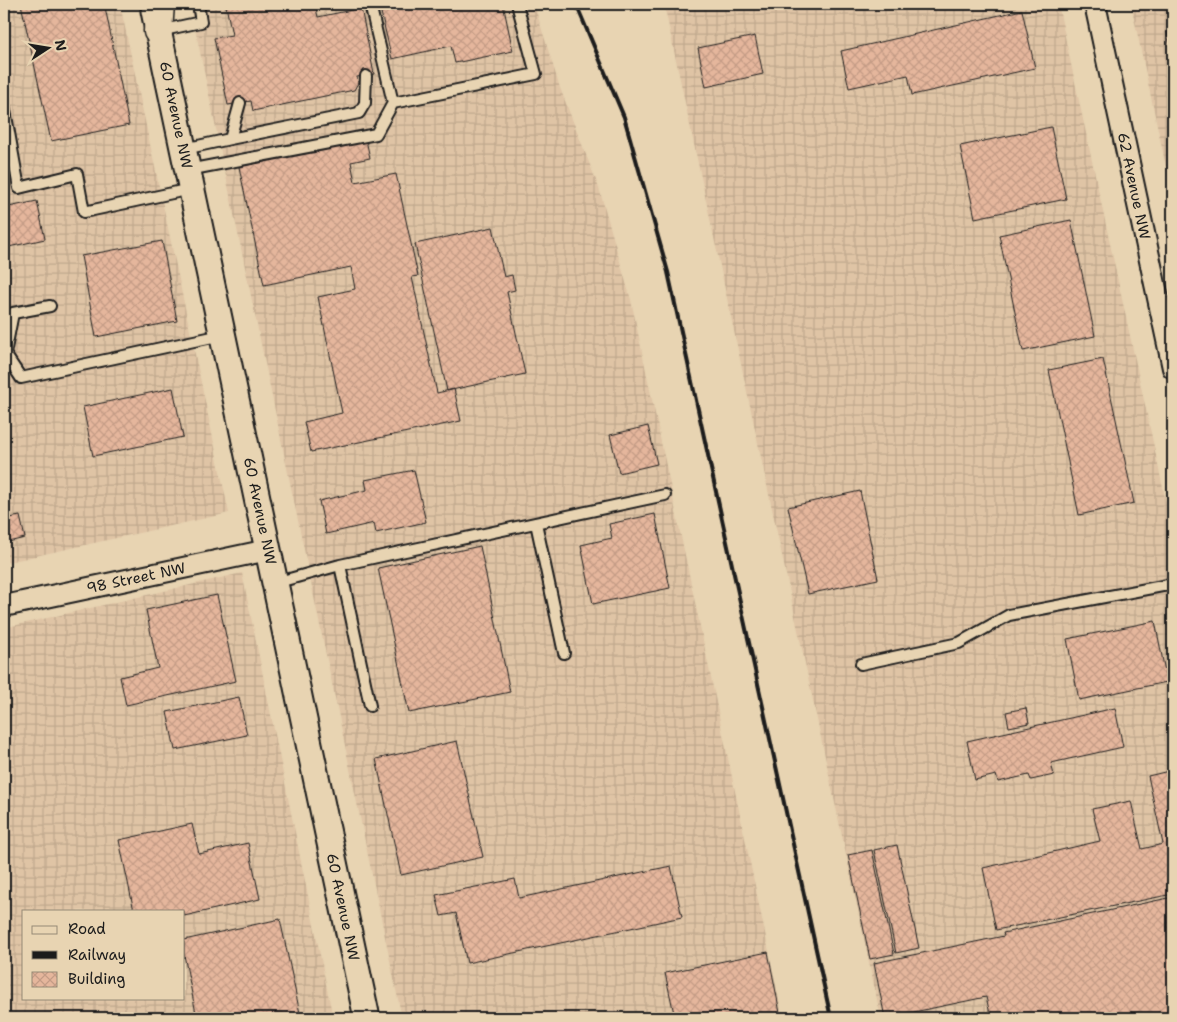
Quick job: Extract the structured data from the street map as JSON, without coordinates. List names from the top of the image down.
{
  "streets": {
    "street": ["60 Avenue NW", "62 Avenue NW", "98 Street NW"]
  },
  "crossings": [
    ["60 Avenue NW", "98 Street NW"]
  ],
  "legend": ["Road", "Railway", "Building"],
  "north": "right"
}
